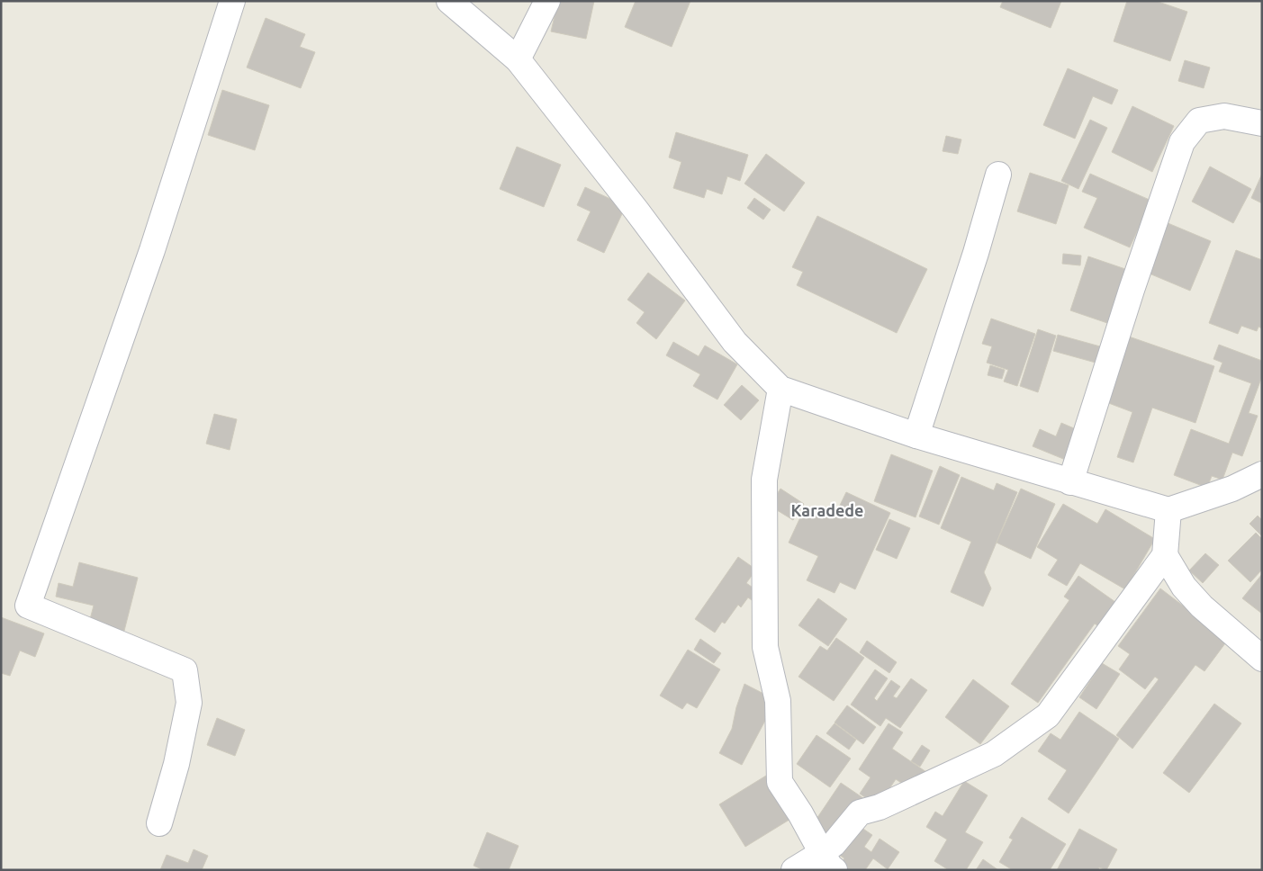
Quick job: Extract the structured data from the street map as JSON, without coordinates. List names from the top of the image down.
{
  "districts": ["Karadede"]
}
